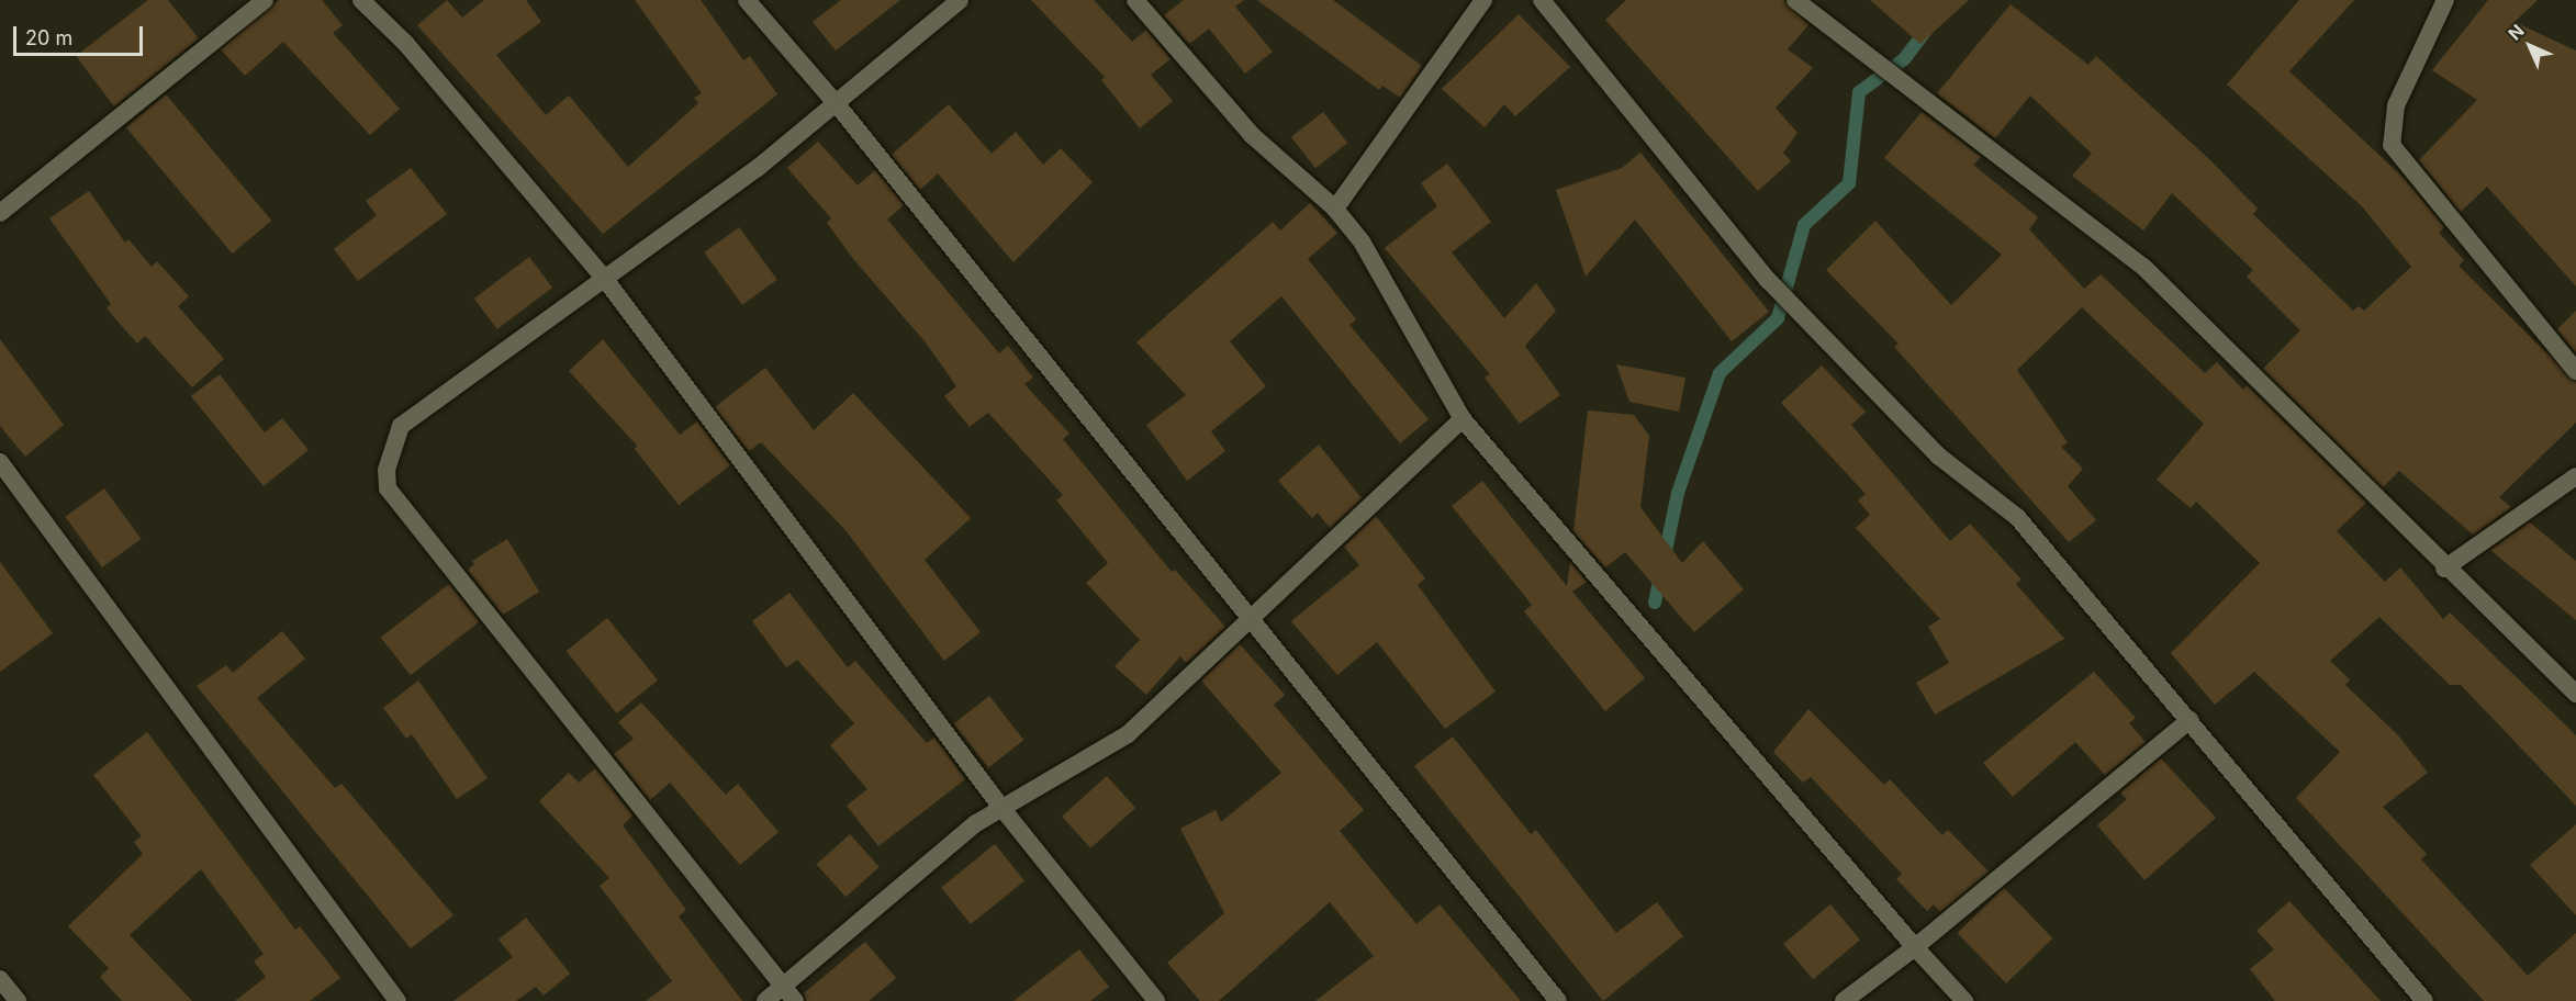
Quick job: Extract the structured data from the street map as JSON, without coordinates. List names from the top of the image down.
{
  "scale_bar": "20 m",
  "north": "top left"
}
